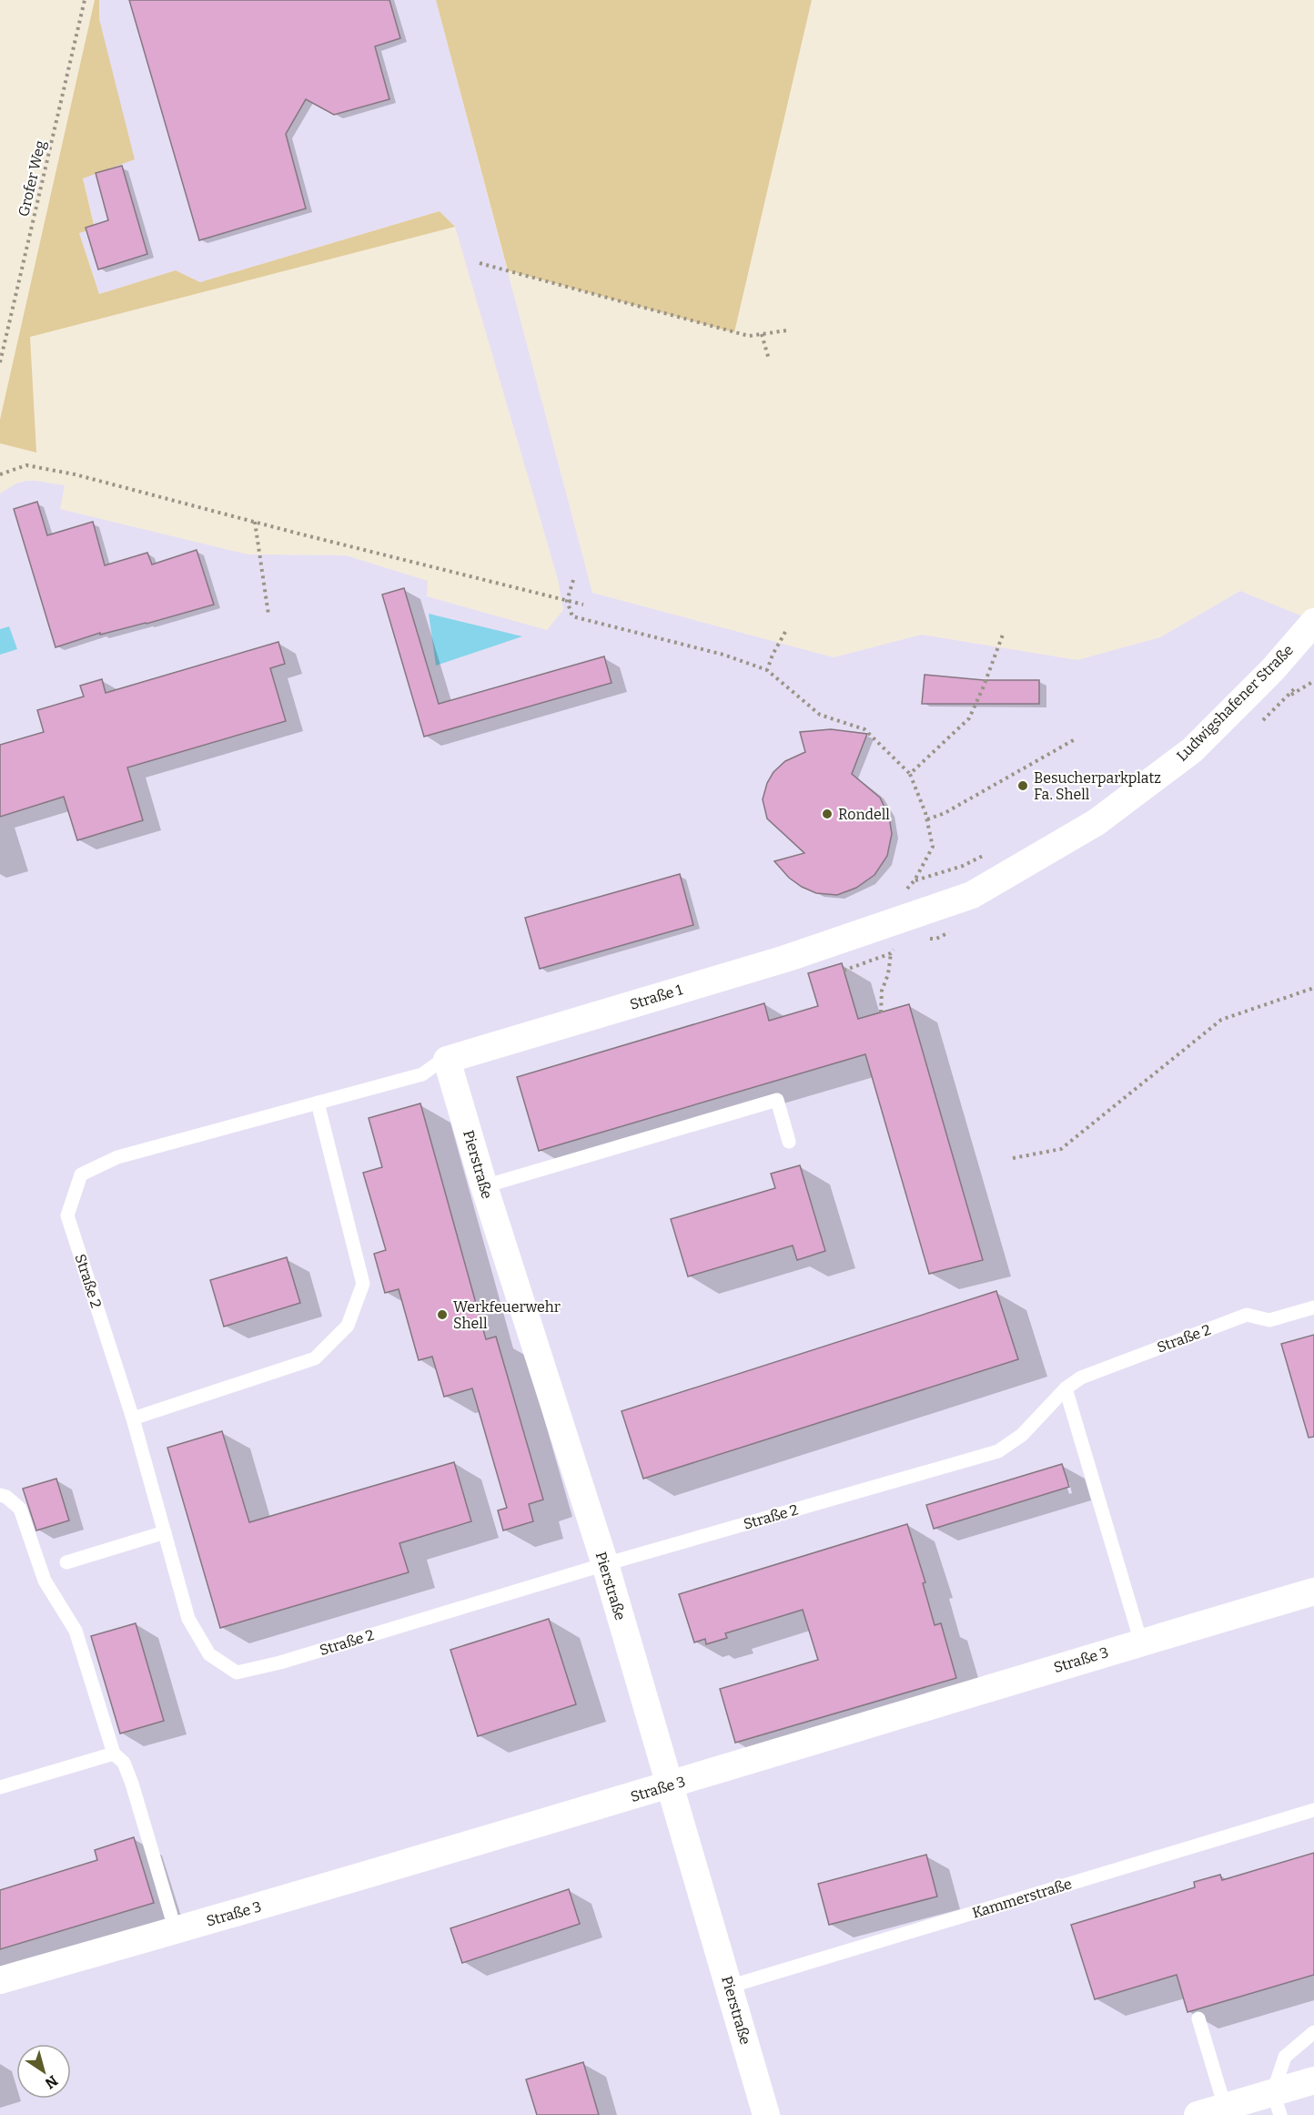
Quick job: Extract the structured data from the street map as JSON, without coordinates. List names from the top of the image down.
{
  "streets": {
    "street": [
      "Ludwigshafener Straße",
      "Straße 1",
      "Pierstraße",
      "Straße 3"
    ],
    "lane": ["Straße 2", "Kammerstraße"],
    "path": ["Grofer Weg"]
  },
  "crossings": [
    ["Ludwigshafener Straße", "Straße 1"],
    ["Straße 1", "Pierstraße"],
    ["Straße 1", "Straße 2"],
    ["Pierstraße", "Straße 2"],
    ["Pierstraße", "Straße 3"],
    ["Pierstraße", "Kammerstraße"]
  ],
  "places": ["Besucherparkplatz Fa. Shell", "Rondell", "Werkfeuerwehr Shell"],
  "north": "bottom right"
}
